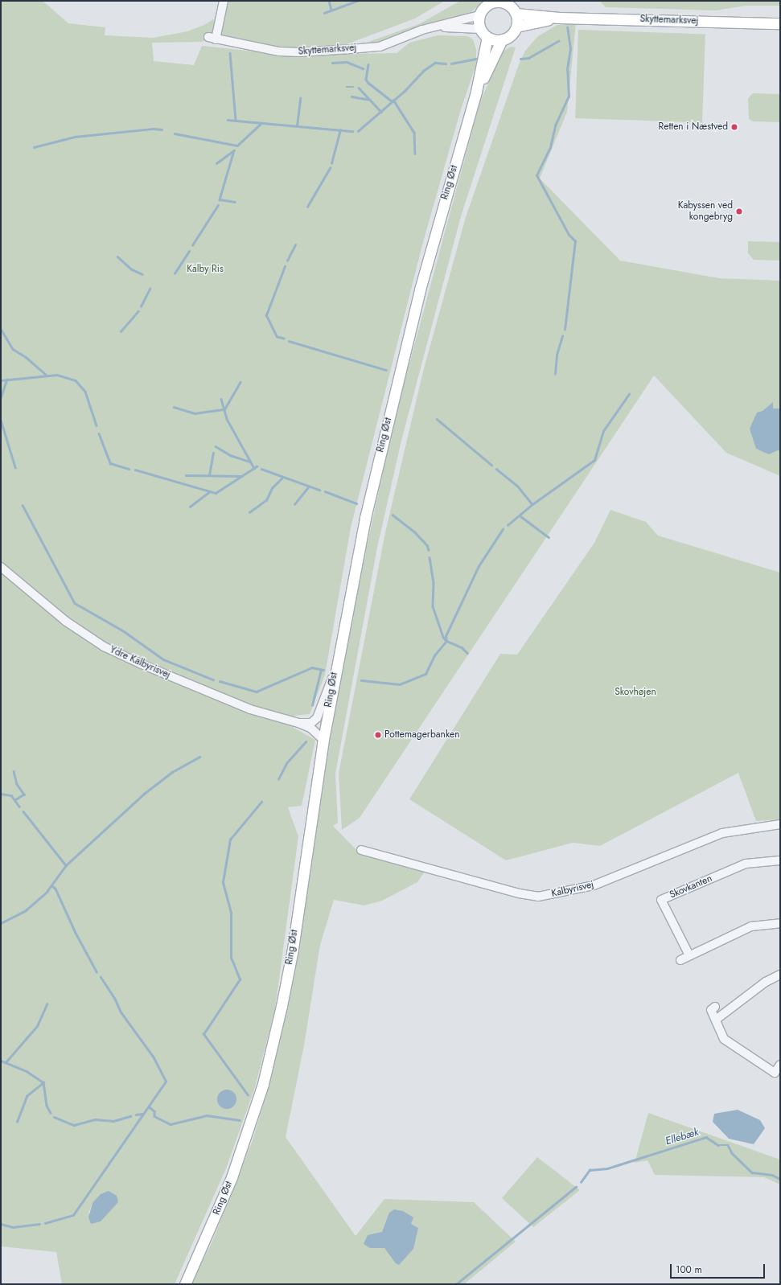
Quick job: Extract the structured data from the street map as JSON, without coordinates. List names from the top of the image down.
{
  "streets": {
    "main road": ["Skyttemarksvej", "Ring Øst"],
    "street": ["Ydre Kalbyrisvej", "Skovkanten", "Kalbyrisvej"]
  },
  "crossings": [
    ["Skyttemarksvej", "Ring Øst"],
    ["Ring Øst", "Ydre Kalbyrisvej"]
  ],
  "water": ["Ellebæk"],
  "parks": ["Kalby Ris", "Skovhøjen"],
  "places": ["Retten i Næstved", "Kabyssen ved kongebryg", "Pottemagerbanken"],
  "scale_bar": "100 m"
}
